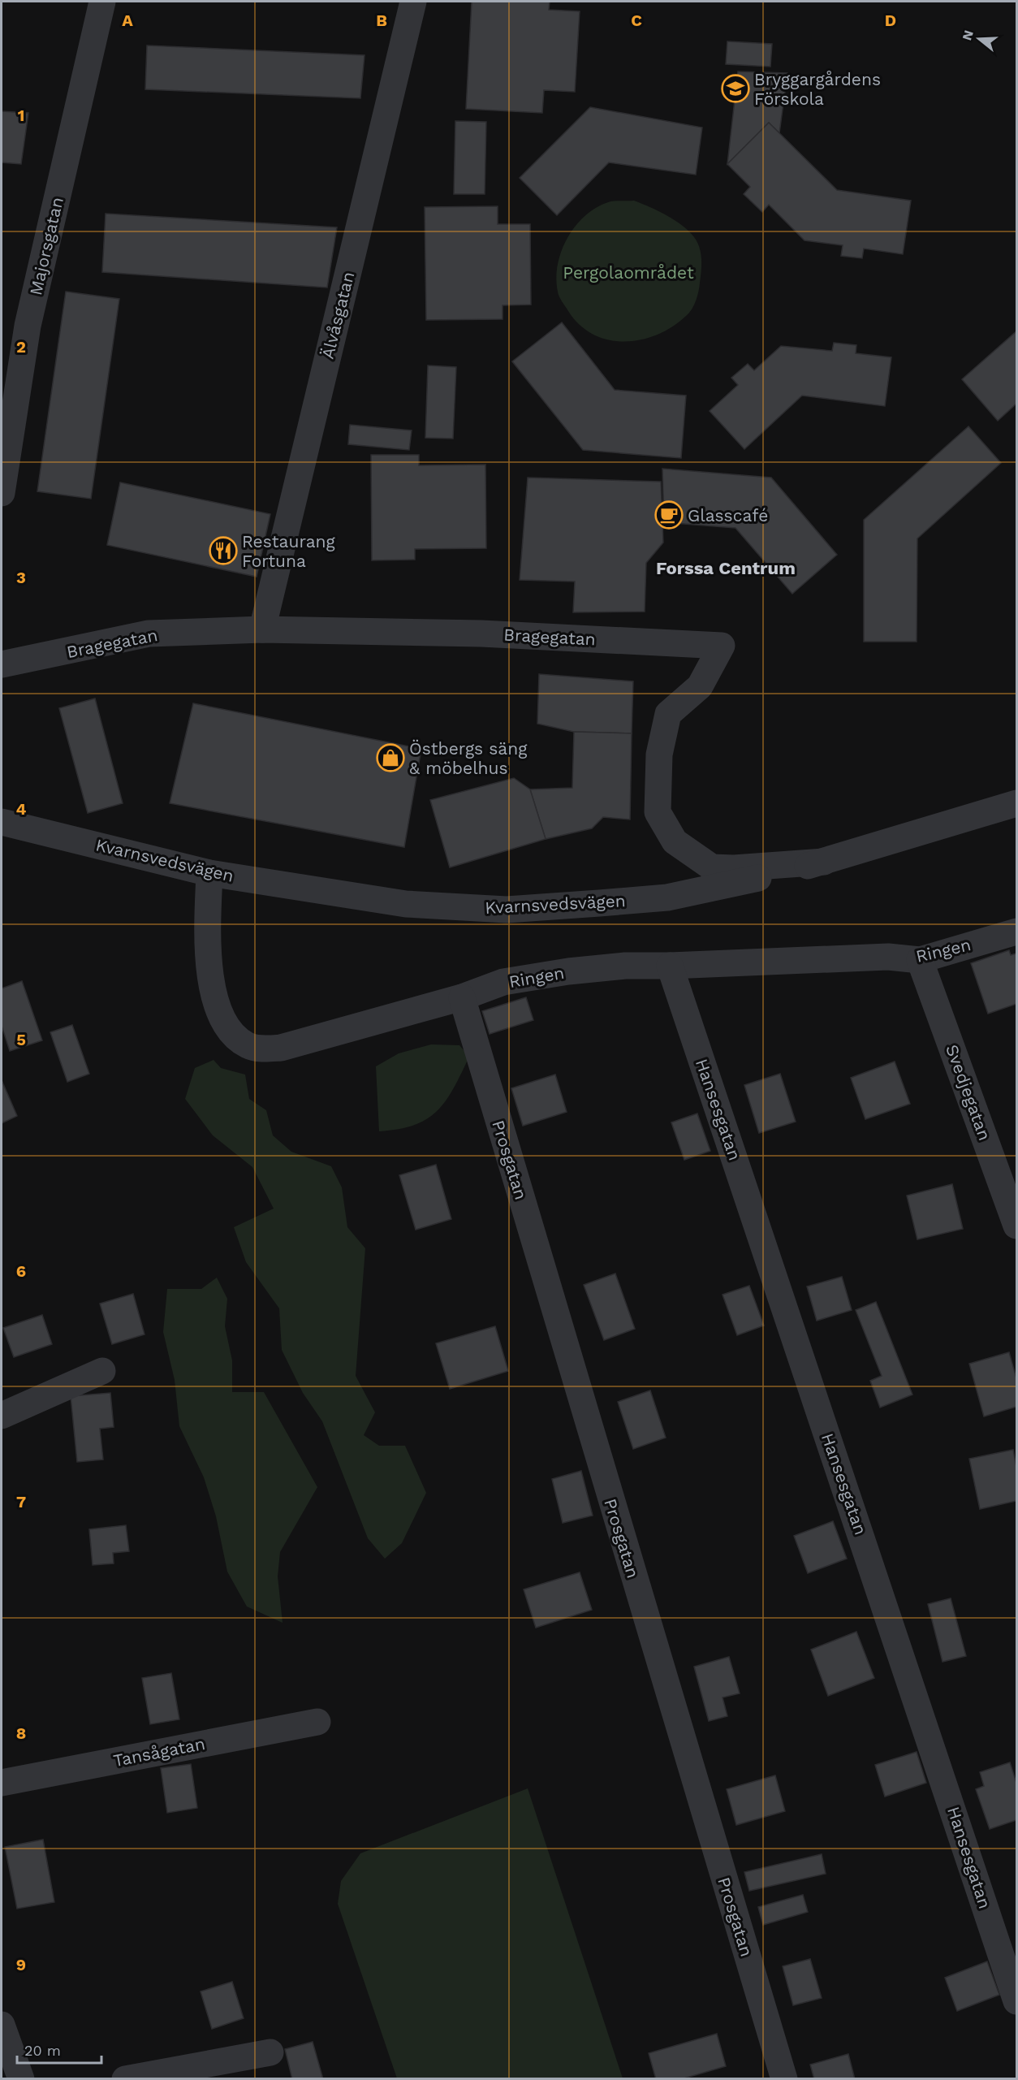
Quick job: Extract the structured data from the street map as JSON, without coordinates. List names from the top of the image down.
{
  "streets": {
    "street": [
      "Majorsgatan",
      "Älvåsgatan",
      "Bragegatan",
      "Kvarnsvedsvägen",
      "Ringen",
      "Svedjegatan",
      "Hansesgatan",
      "Prosgatan",
      "Tansågatan"
    ]
  },
  "crossings": [
    ["Älvåsgatan", "Bragegatan"],
    ["Bragegatan", "Kvarnsvedsvägen"],
    ["Kvarnsvedsvägen", "Ringen"],
    ["Ringen", "Svedjegatan"],
    ["Ringen", "Hansesgatan"],
    ["Ringen", "Prosgatan"]
  ],
  "districts": ["Forssa Centrum"],
  "parks": ["Pergolaområdet"],
  "places": {
    "school or university": ["Bryggargårdens Förskola"],
    "cafe": ["Glasscafé"],
    "restaurant": ["Restaurang Fortuna"],
    "shop": ["Östbergs säng & möbelhus"]
  },
  "scale_bar": "20 m",
  "north": "left",
  "grid": {
    "columns": [
      "A",
      "B",
      "C",
      "D"
    ],
    "rows": [
      "1",
      "2",
      "3",
      "4",
      "5",
      "6",
      "7",
      "8",
      "9"
    ]
  }
}
